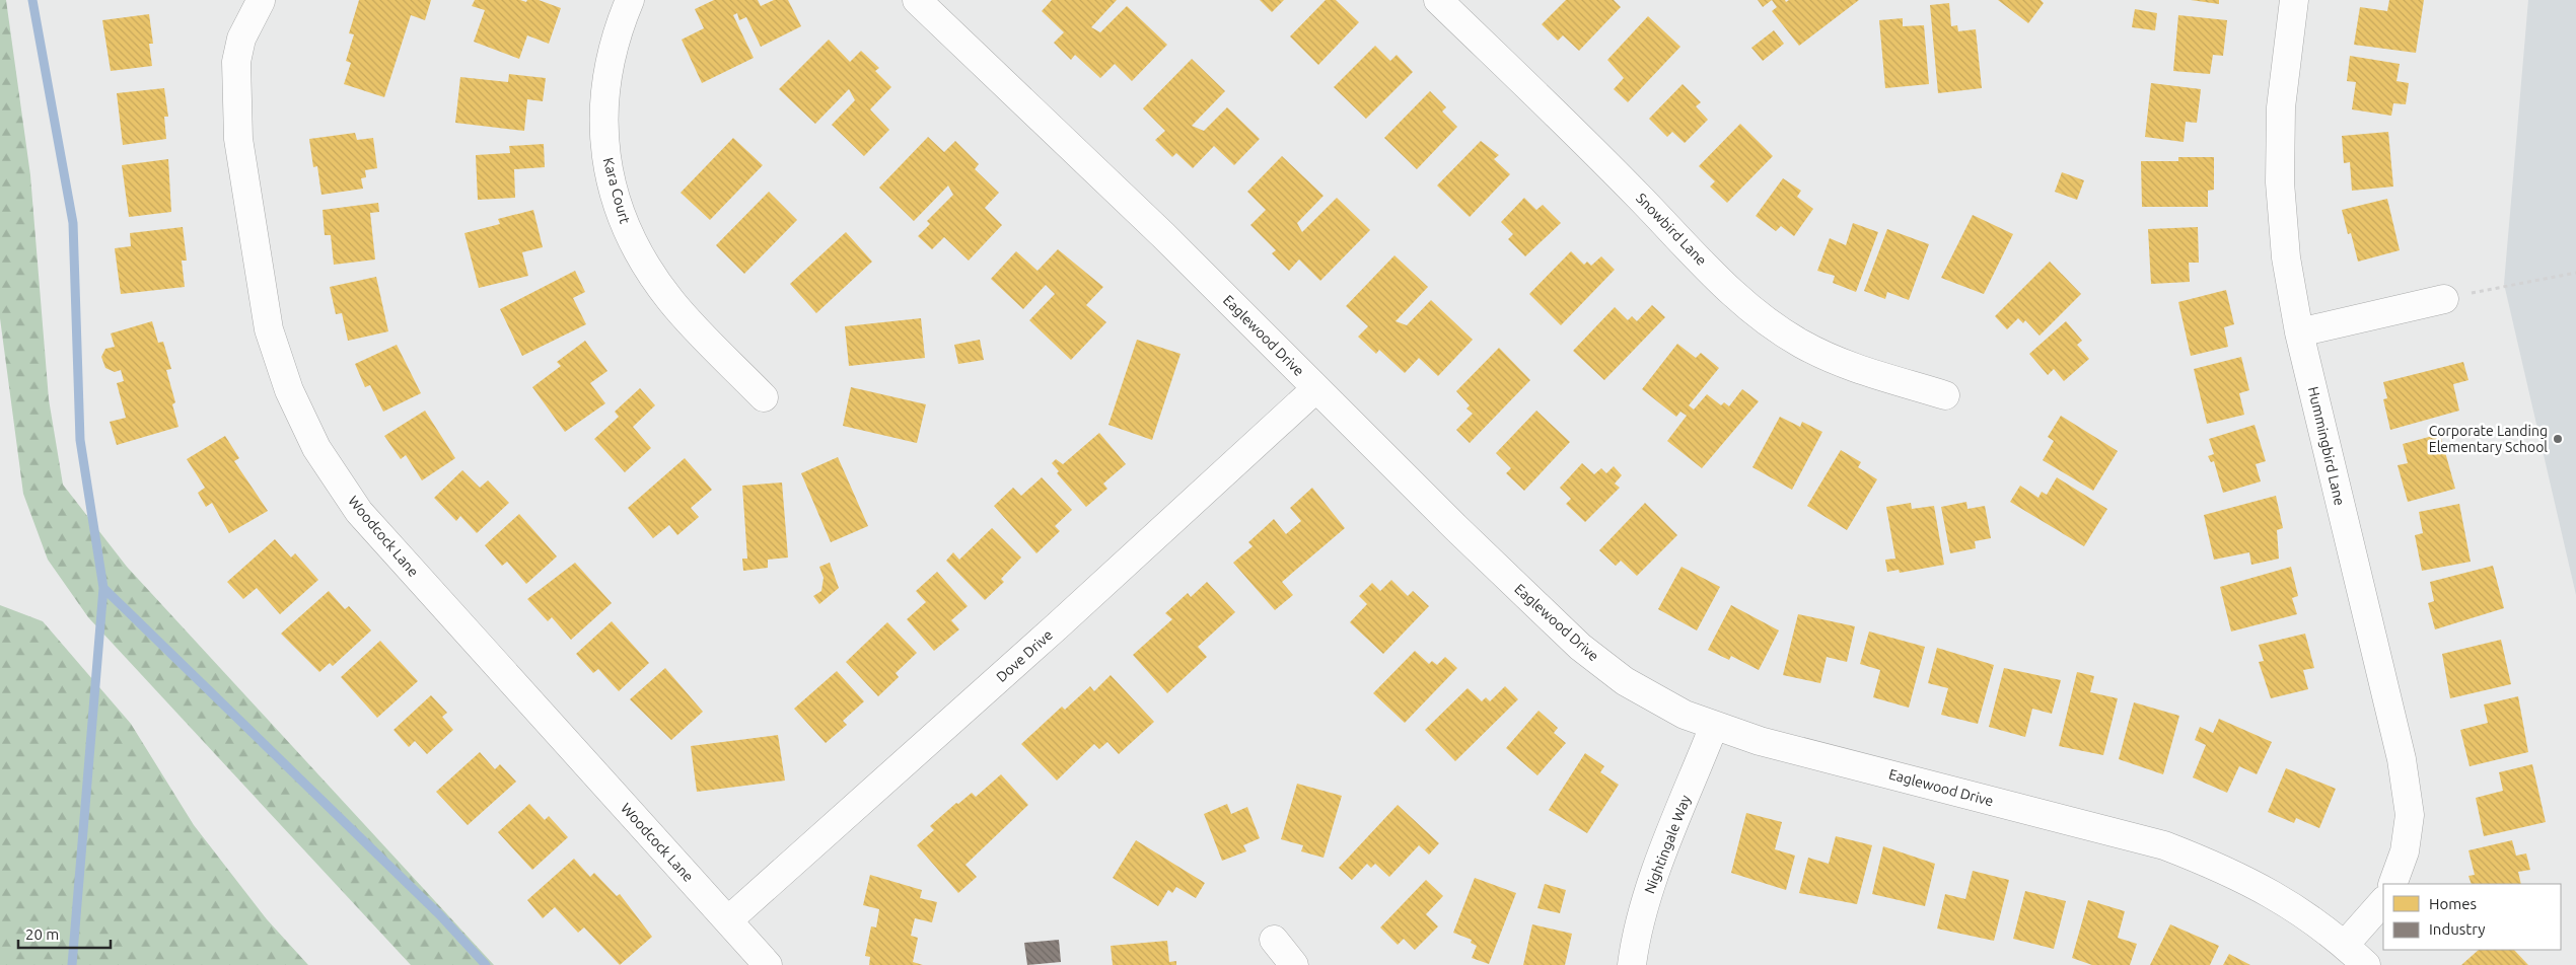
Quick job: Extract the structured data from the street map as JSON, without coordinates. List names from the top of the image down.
{
  "streets": {
    "street": [
      "Kara Court",
      "Snowbird Lane",
      "Eaglewood Drive",
      "Hummingbird Lane",
      "Woodcock Lane",
      "Dove Drive",
      "Nightingale Way"
    ]
  },
  "crossings": [
    ["Eaglewood Drive", "Dove Drive"],
    ["Eaglewood Drive", "Nightingale Way"],
    ["Woodcock Lane", "Dove Drive"]
  ],
  "places": ["Corporate Landing Elementary School"],
  "legend": ["Homes", "Industry"],
  "scale_bar": "20 m"
}
